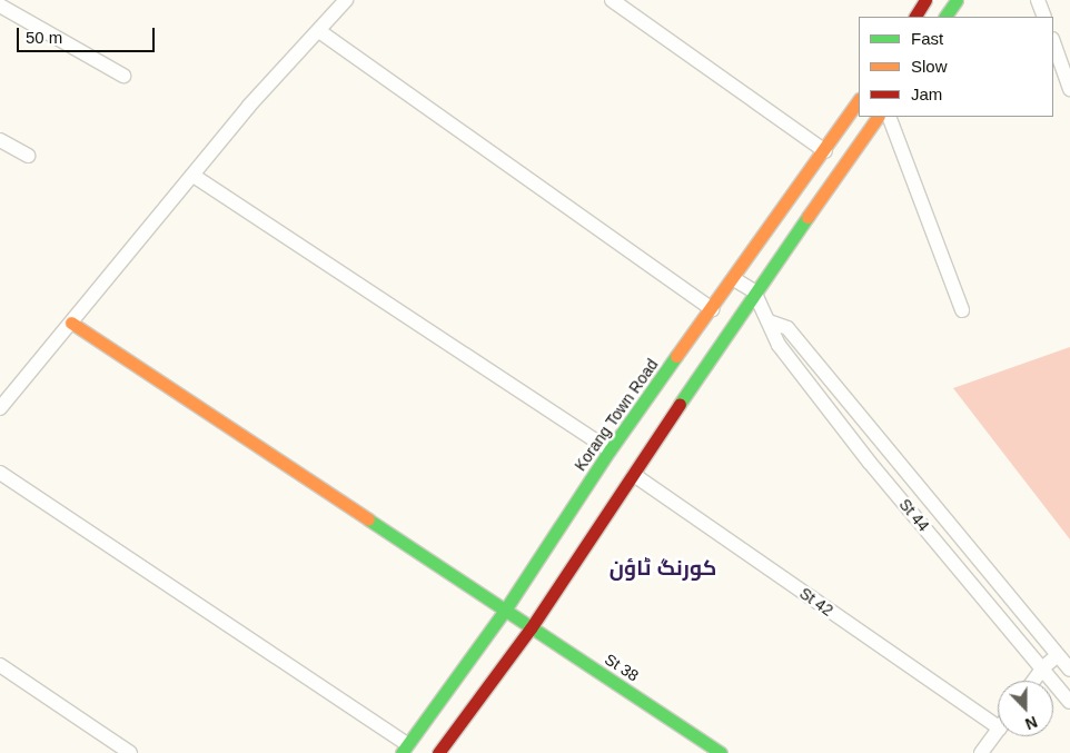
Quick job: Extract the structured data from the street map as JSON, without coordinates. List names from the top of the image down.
{
  "streets": {
    "street": [
      "Korang Town Road",
      "St 44",
      "St 42",
      "St 38"
    ]
  },
  "crossings": [
    ["Korang Town Road", "St 38"]
  ],
  "districts": ["کورنگ ٹاؤن"],
  "legend": ["Fast", "Slow", "Jam"],
  "scale_bar": "50 m",
  "north": "bottom"
}
